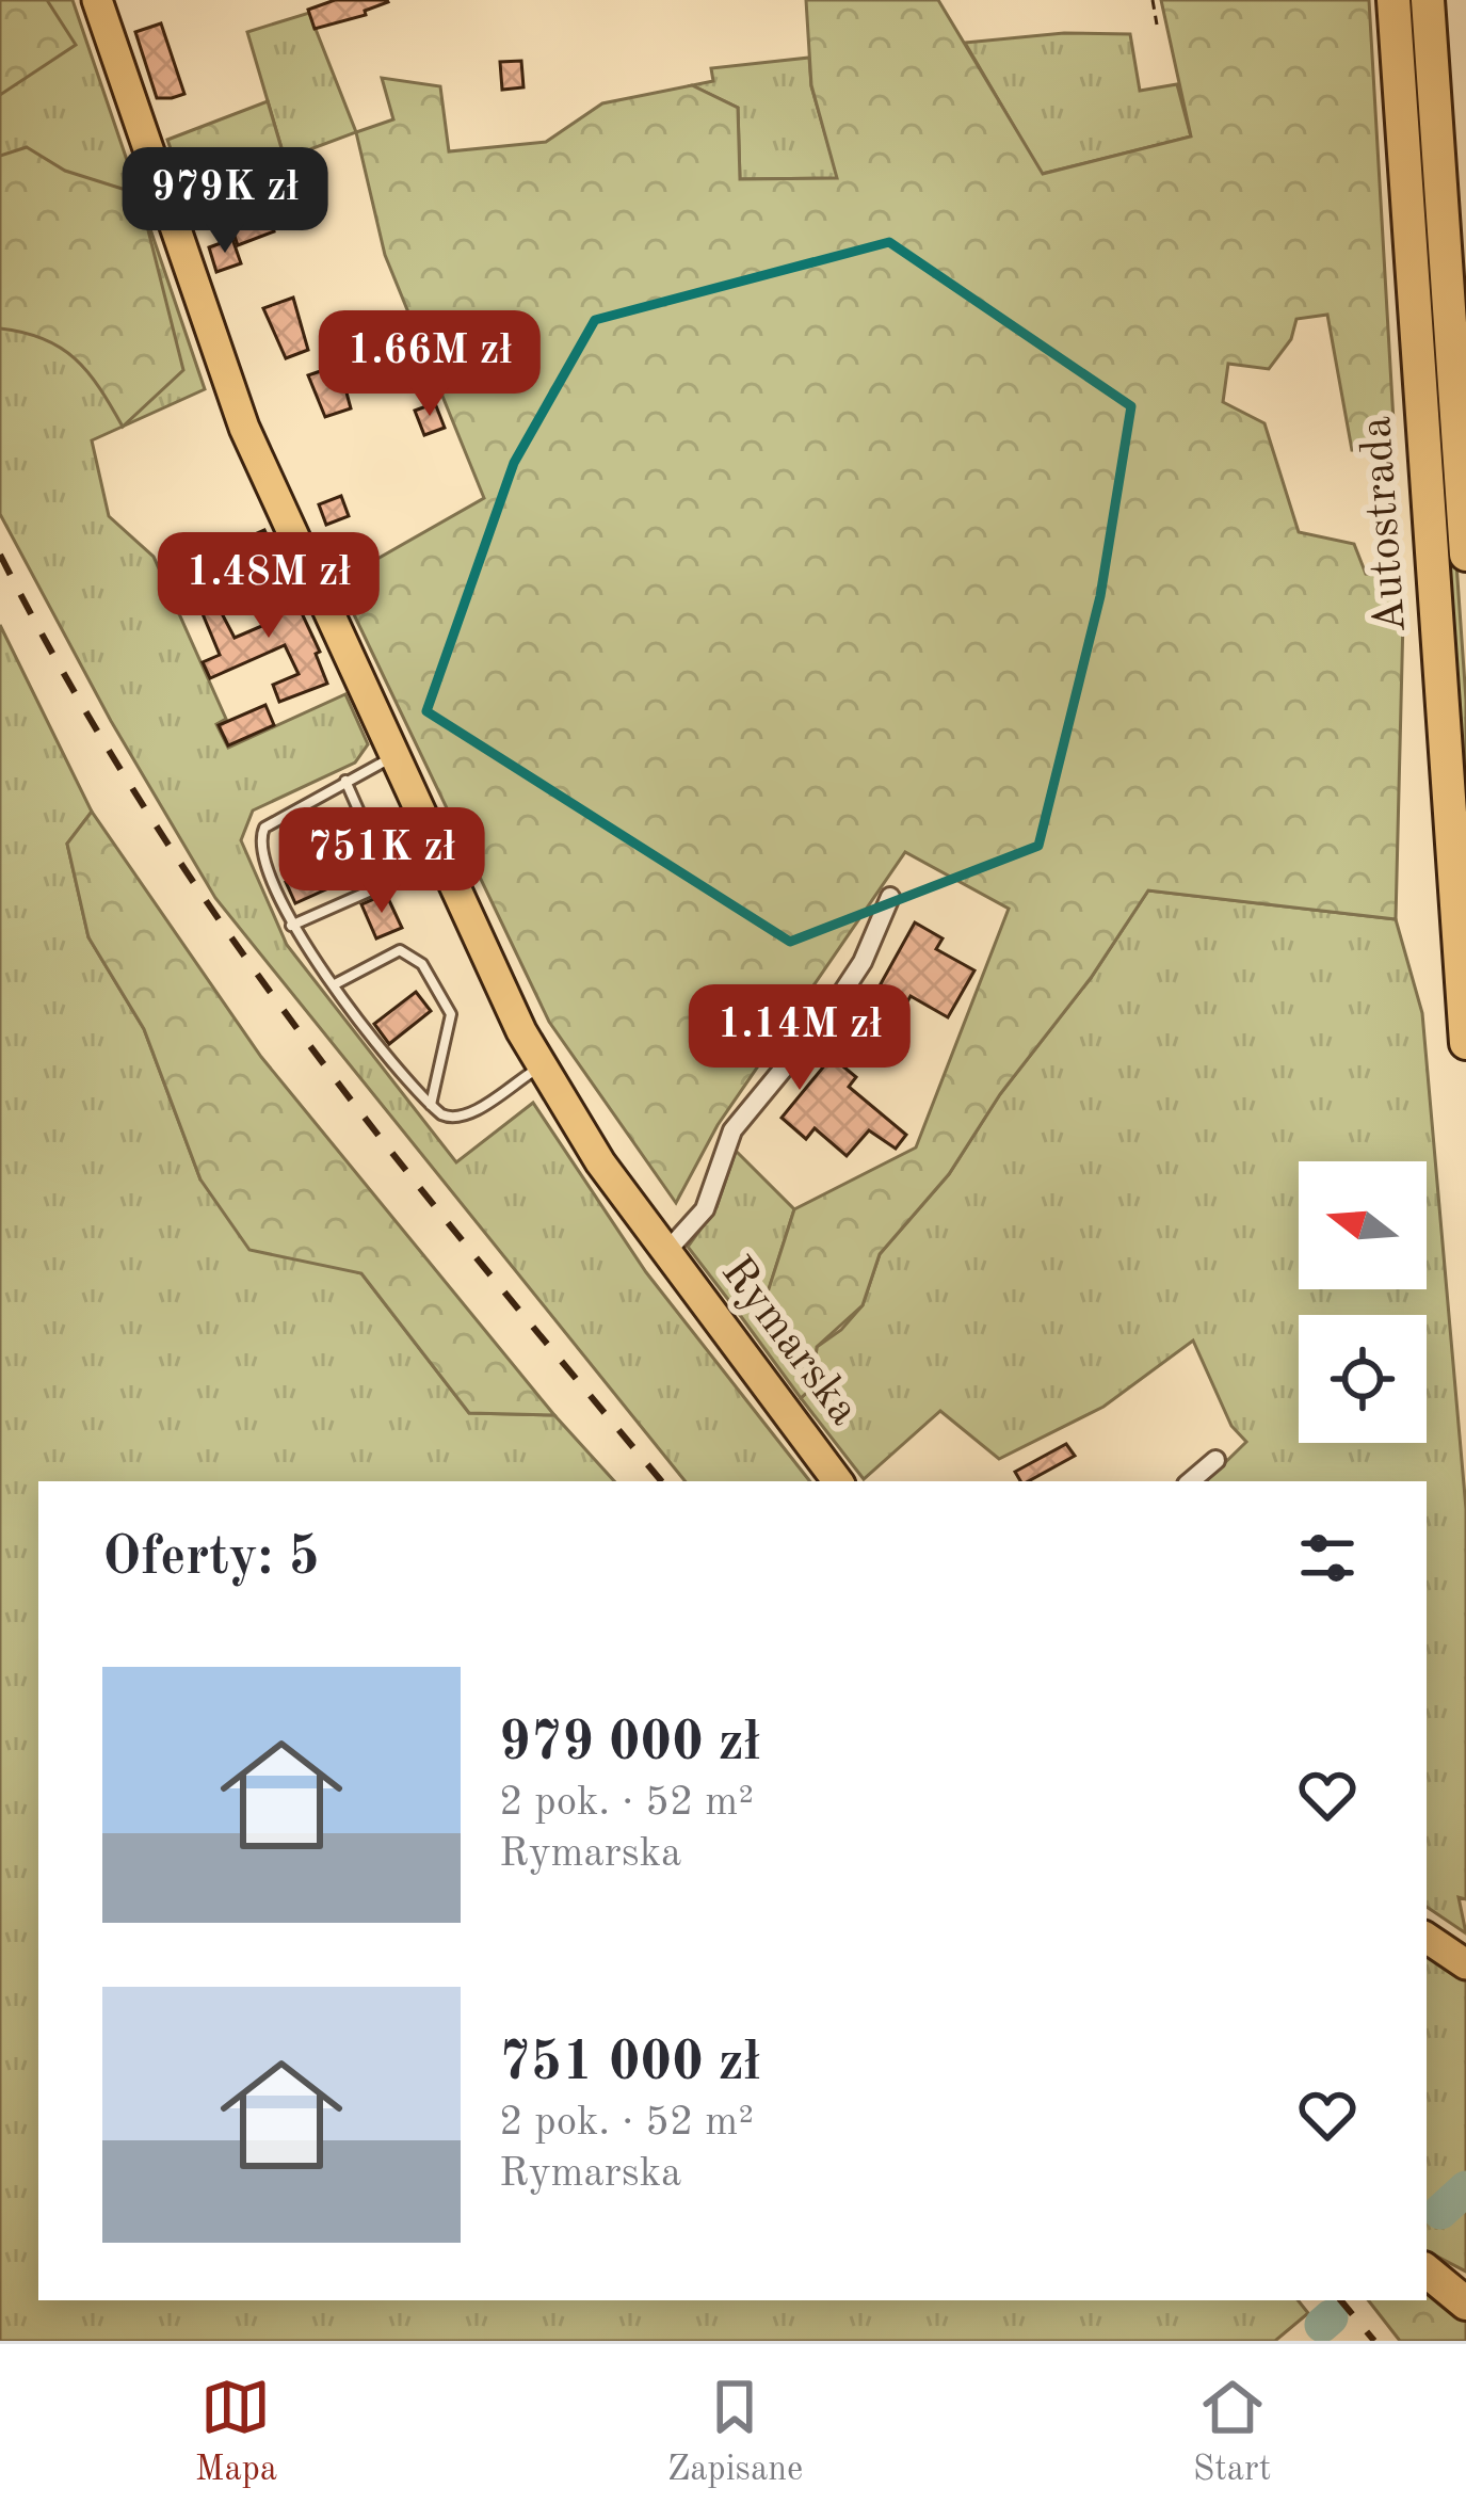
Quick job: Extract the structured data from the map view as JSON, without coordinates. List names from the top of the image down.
{
  "streets": {
    "highway": ["Autostrada"],
    "main road": ["Rymarska"]
  },
  "north": "left",
  "page": {
    "price": [
      "979K zł",
      "1.66M zł",
      "1.48M zł",
      "751K zł",
      "1.14M zł"
    ],
    "heading": "Oferty: 5",
    "list": [
      {
        "name": "979 000 zł",
        "note": "2 pok. · 52 m² · Rymarska"
      },
      {
        "name": "751 000 zł",
        "note": "2 pok. · 52 m² · Rymarska"
      }
    ],
    "tabs": ["Mapa", "Zapisane", "Start"]
  }
}
